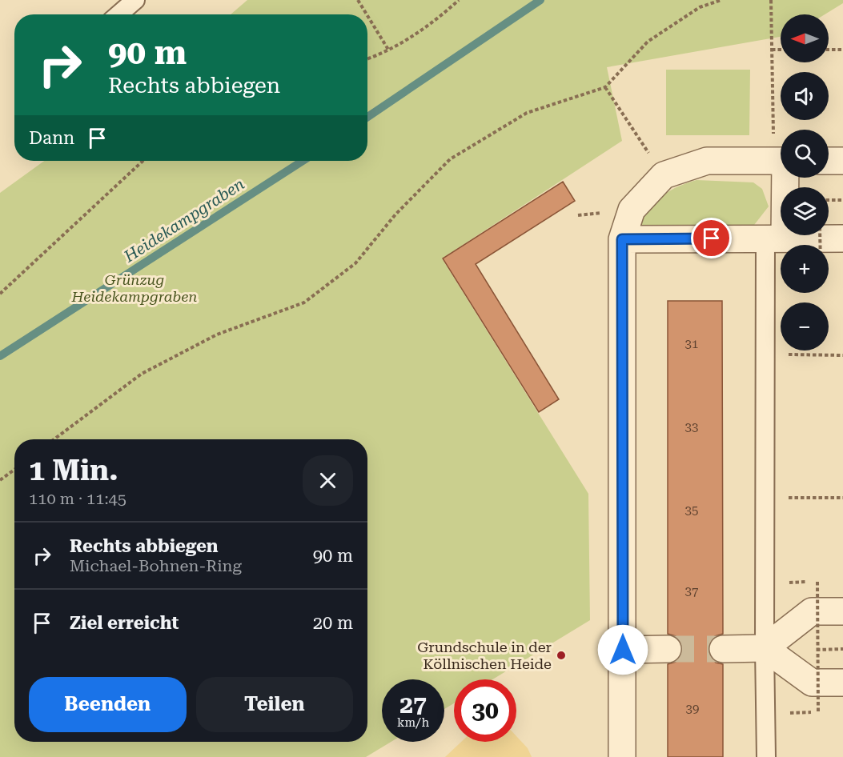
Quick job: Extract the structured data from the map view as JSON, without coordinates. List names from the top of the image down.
{
  "water": ["Heidekampgraben"],
  "parks": ["Grünzug Heidekampgraben"],
  "places": ["Grundschule in der Köllnischen Heide"],
  "house_numbers": [
    "31",
    "33",
    "35",
    "37",
    "39"
  ],
  "north": "left",
  "page": {
    "map_buttons": ["+", "−"],
    "turn": ["90 m", "Rechts abbiegen"],
    "then": "Dann",
    "heading": ["1 Min.", "110 m · 11:45"],
    "list": [
      {
        "name": "Rechts abbiegen",
        "note": "Michael-Bohnen-Ring",
        "value": "90 m"
      },
      {
        "name": "Ziel erreicht",
        "value": "20 m"
      }
    ],
    "buttons": ["Beenden", "Teilen"],
    "speed": "27 km/h",
    "limit": "30"
  }
}
